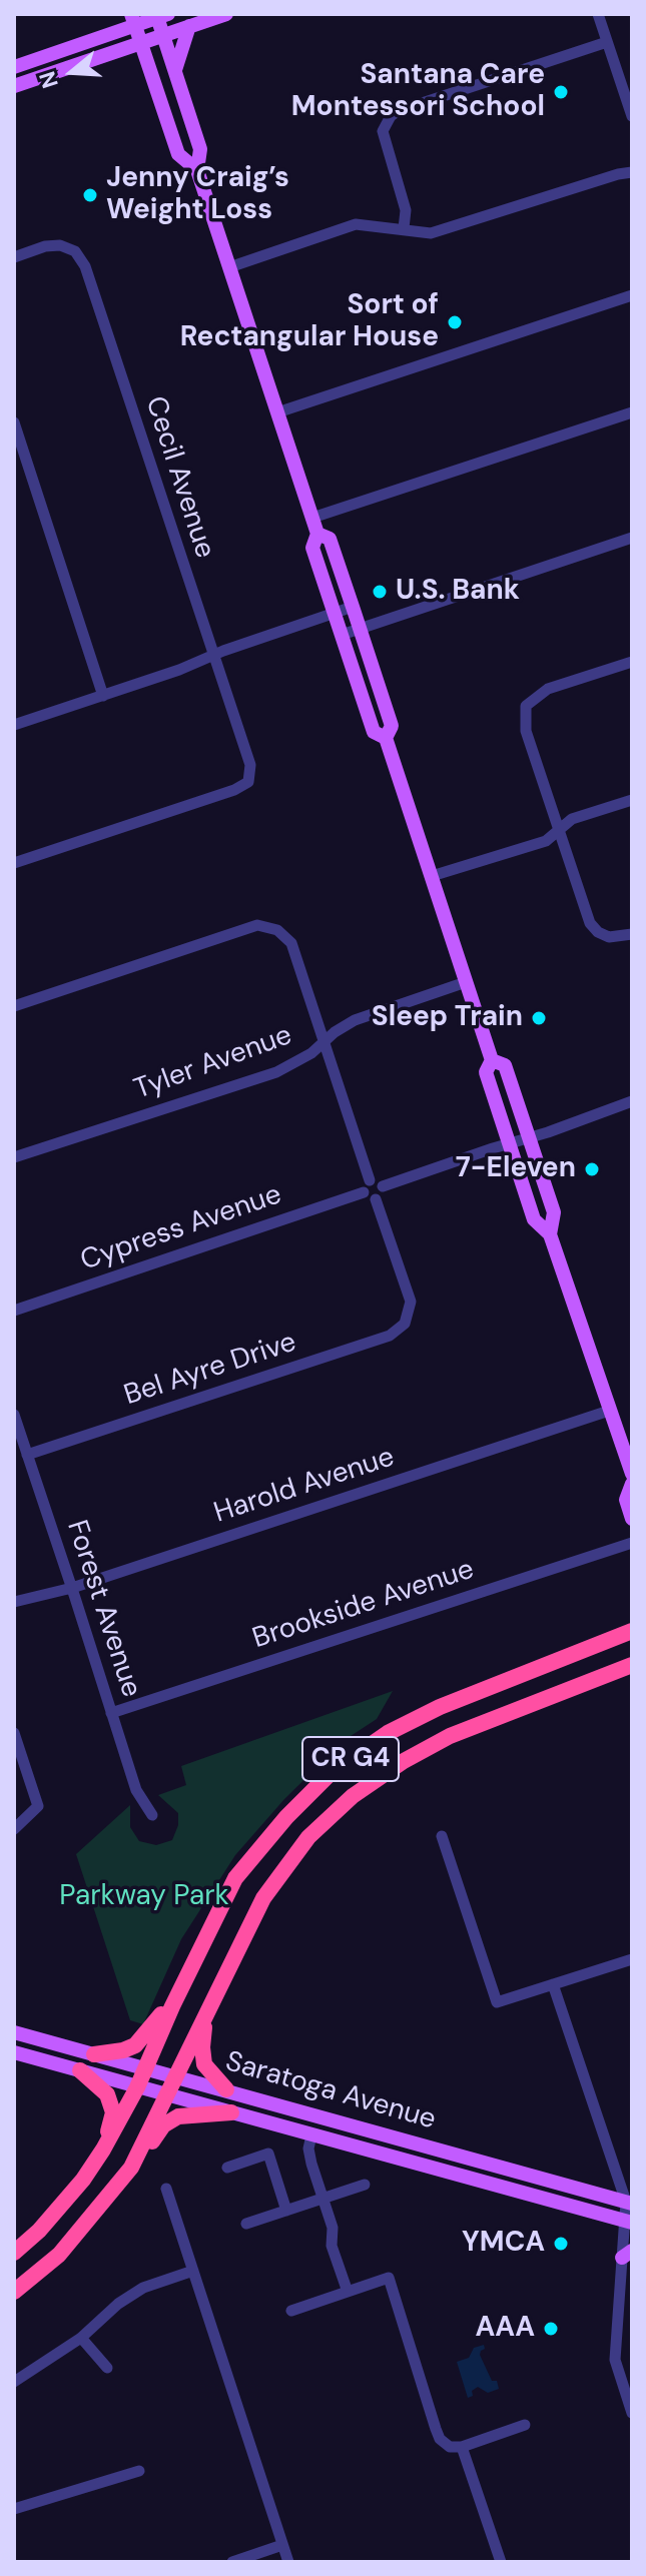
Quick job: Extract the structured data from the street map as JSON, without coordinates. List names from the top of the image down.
{
  "streets": {
    "highway": ["CR G4"],
    "main road": ["Saratoga Avenue"],
    "street": [
      "Cecil Avenue",
      "Tyler Avenue",
      "Cypress Avenue",
      "Bel Ayre Drive",
      "Harold Avenue",
      "Brookside Avenue",
      "Forest Avenue"
    ]
  },
  "crossings": [
    ["Cypress Avenue", "Bel Ayre Drive"],
    ["Bel Ayre Drive", "Forest Avenue"],
    ["Harold Avenue", "Forest Avenue"],
    ["Brookside Avenue", "Forest Avenue"],
    ["CR G4", "Saratoga Avenue"]
  ],
  "parks": ["Parkway Park"],
  "places": [
    "Santana Care Montessori School",
    "Jenny Craig’s Weight Loss",
    "Sort of Rectangular House",
    "U.S. Bank",
    "Sleep Train",
    "7-Eleven",
    "YMCA",
    "AAA"
  ],
  "north": "left"
}
